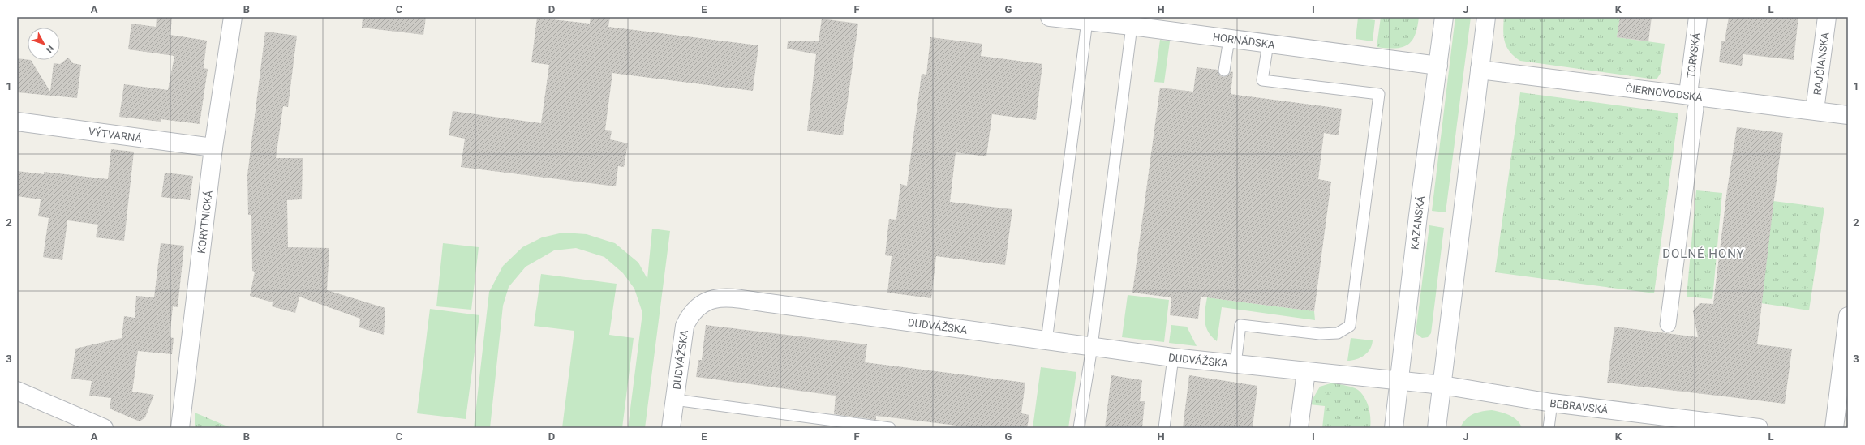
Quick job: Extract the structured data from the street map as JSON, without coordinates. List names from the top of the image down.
{
  "streets": {
    "street": [
      "HORNÁDSKA",
      "TORYSKÁ",
      "RAJČIANSKA",
      "ČIERNOVODSKÁ",
      "VÝTVARNÁ",
      "KORYTNICKÁ",
      "KAZANSKÁ",
      "DUDVÁŽSKA",
      "BEBRAVSKÁ"
    ]
  },
  "crossings": [
    ["HORNÁDSKA", "KAZANSKÁ"],
    ["TORYSKÁ", "ČIERNOVODSKÁ"],
    ["RAJČIANSKA", "ČIERNOVODSKÁ"],
    ["VÝTVARNÁ", "KORYTNICKÁ"],
    ["KAZANSKÁ", "DUDVÁŽSKA"],
    ["KAZANSKÁ", "BEBRAVSKÁ"],
    ["DUDVÁŽSKA", "BEBRAVSKÁ"]
  ],
  "districts": ["DOLNÉ HONY"],
  "north": "bottom right",
  "grid": {
    "columns": [
      "A",
      "B",
      "C",
      "D",
      "E",
      "F",
      "G",
      "H",
      "I",
      "J",
      "K",
      "L"
    ],
    "rows": ["1", "2", "3"]
  }
}
